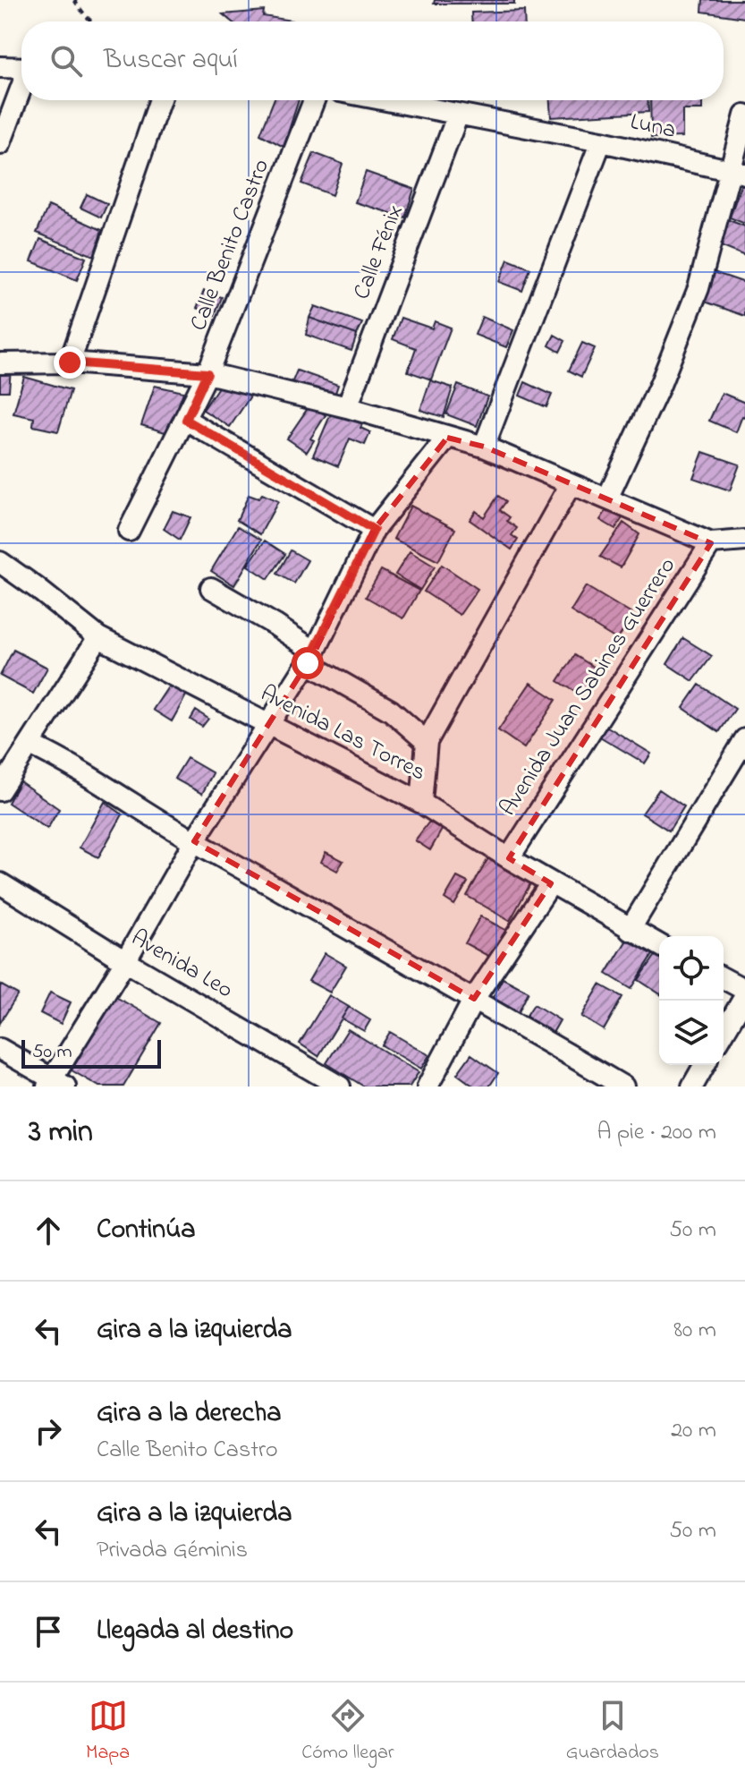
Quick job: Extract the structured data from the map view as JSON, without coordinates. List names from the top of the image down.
{
  "streets": {
    "street": [
      "Luna",
      "Calle Benito Castro",
      "Calle Fénix",
      "Avenida Juan Sabines Guerrero",
      "Avenida Las Torres",
      "Avenida Leo"
    ]
  },
  "crossings": [
    ["Luna", "Calle Fénix"],
    ["Avenida Juan Sabines Guerrero", "Avenida Las Torres"]
  ],
  "scale_bar": "50 m",
  "page": {
    "search": "Buscar aquí",
    "scale": "50 m",
    "heading": ["3 min", "A pie · 200 m"],
    "list": [
      ["Continúa", "50 m"],
      ["Gira a la izquierda", "80 m"],
      ["Gira a la derecha", "Calle Benito Castro", "20 m"],
      ["Gira a la izquierda", "Privada Géminis", "50 m"],
      "Llegada al destino"
    ],
    "nav": ["Mapa", "Cómo llegar", "Guardados"]
  }
}
